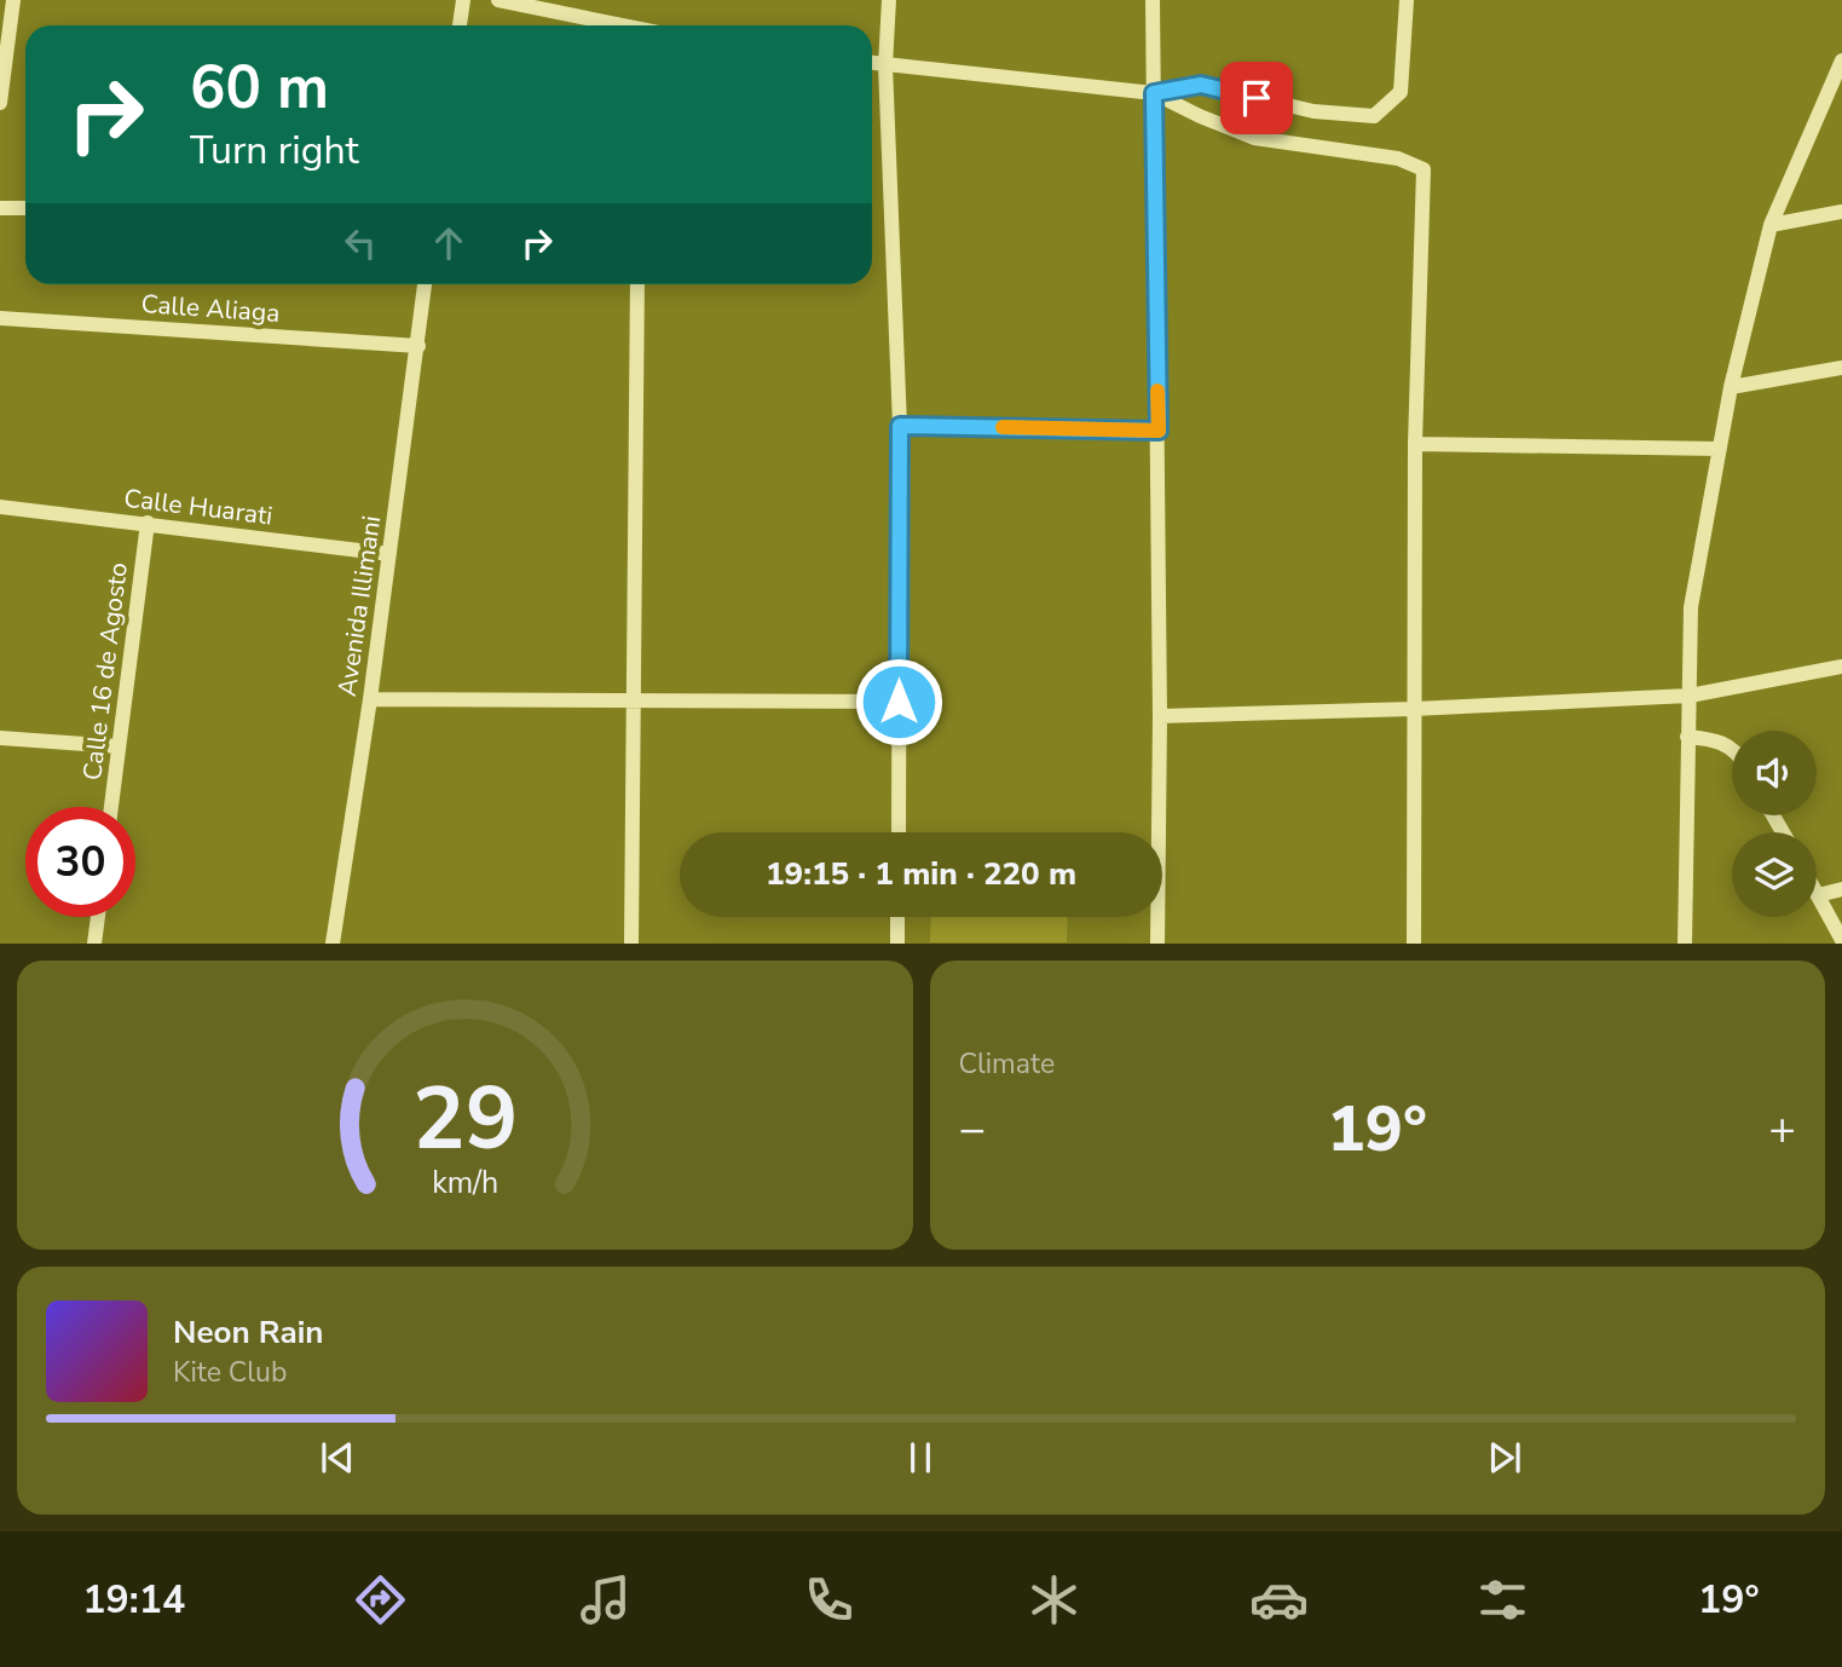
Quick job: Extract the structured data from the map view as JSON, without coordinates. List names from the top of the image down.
{
  "streets": {
    "street": [
      "Calle Aliaga",
      "Calle Huarati",
      "Avenida Illimani",
      "Calle 16 de Agosto"
    ]
  },
  "crossings": [
    ["Calle Aliaga", "Avenida Illimani"],
    ["Calle Huarati", "Avenida Illimani"],
    ["Calle Huarati", "Calle 16 de Agosto"]
  ],
  "page": {
    "turn": ["60 m", "Turn right"],
    "limit": "30",
    "trip": "19:15 · 1 min · 220 m",
    "tile": "Climate",
    "heat": ["−", "19°", "+"],
    "song": ["Neon Rain", "Kite Club"],
    "tabs": ["19:14", "19°"],
    "gauge": ["29", "km/h"]
  }
}
